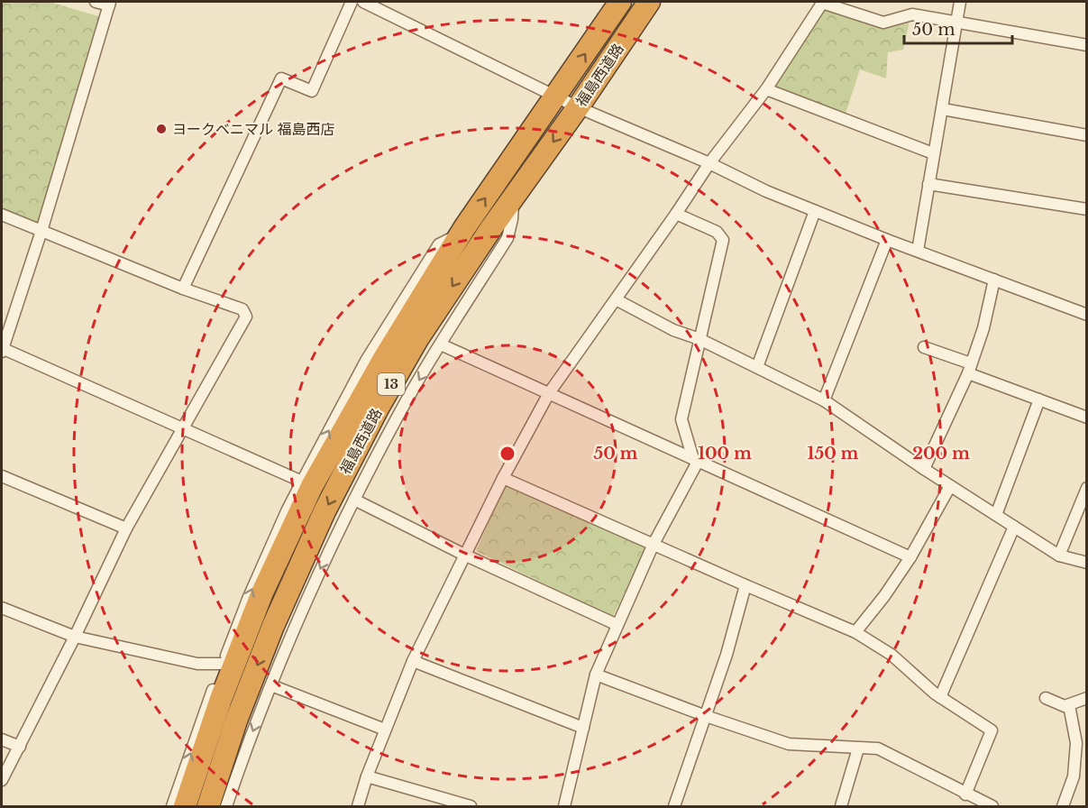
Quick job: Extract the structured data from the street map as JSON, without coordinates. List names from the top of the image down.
{
  "streets": {
    "highway": ["福島西道路", "13"]
  },
  "places": ["ヨークベニマル 福島西店"],
  "scale_bar": "50 m",
  "rings": [
    "50 m",
    "100 m",
    "150 m",
    "200 m"
  ]
}
